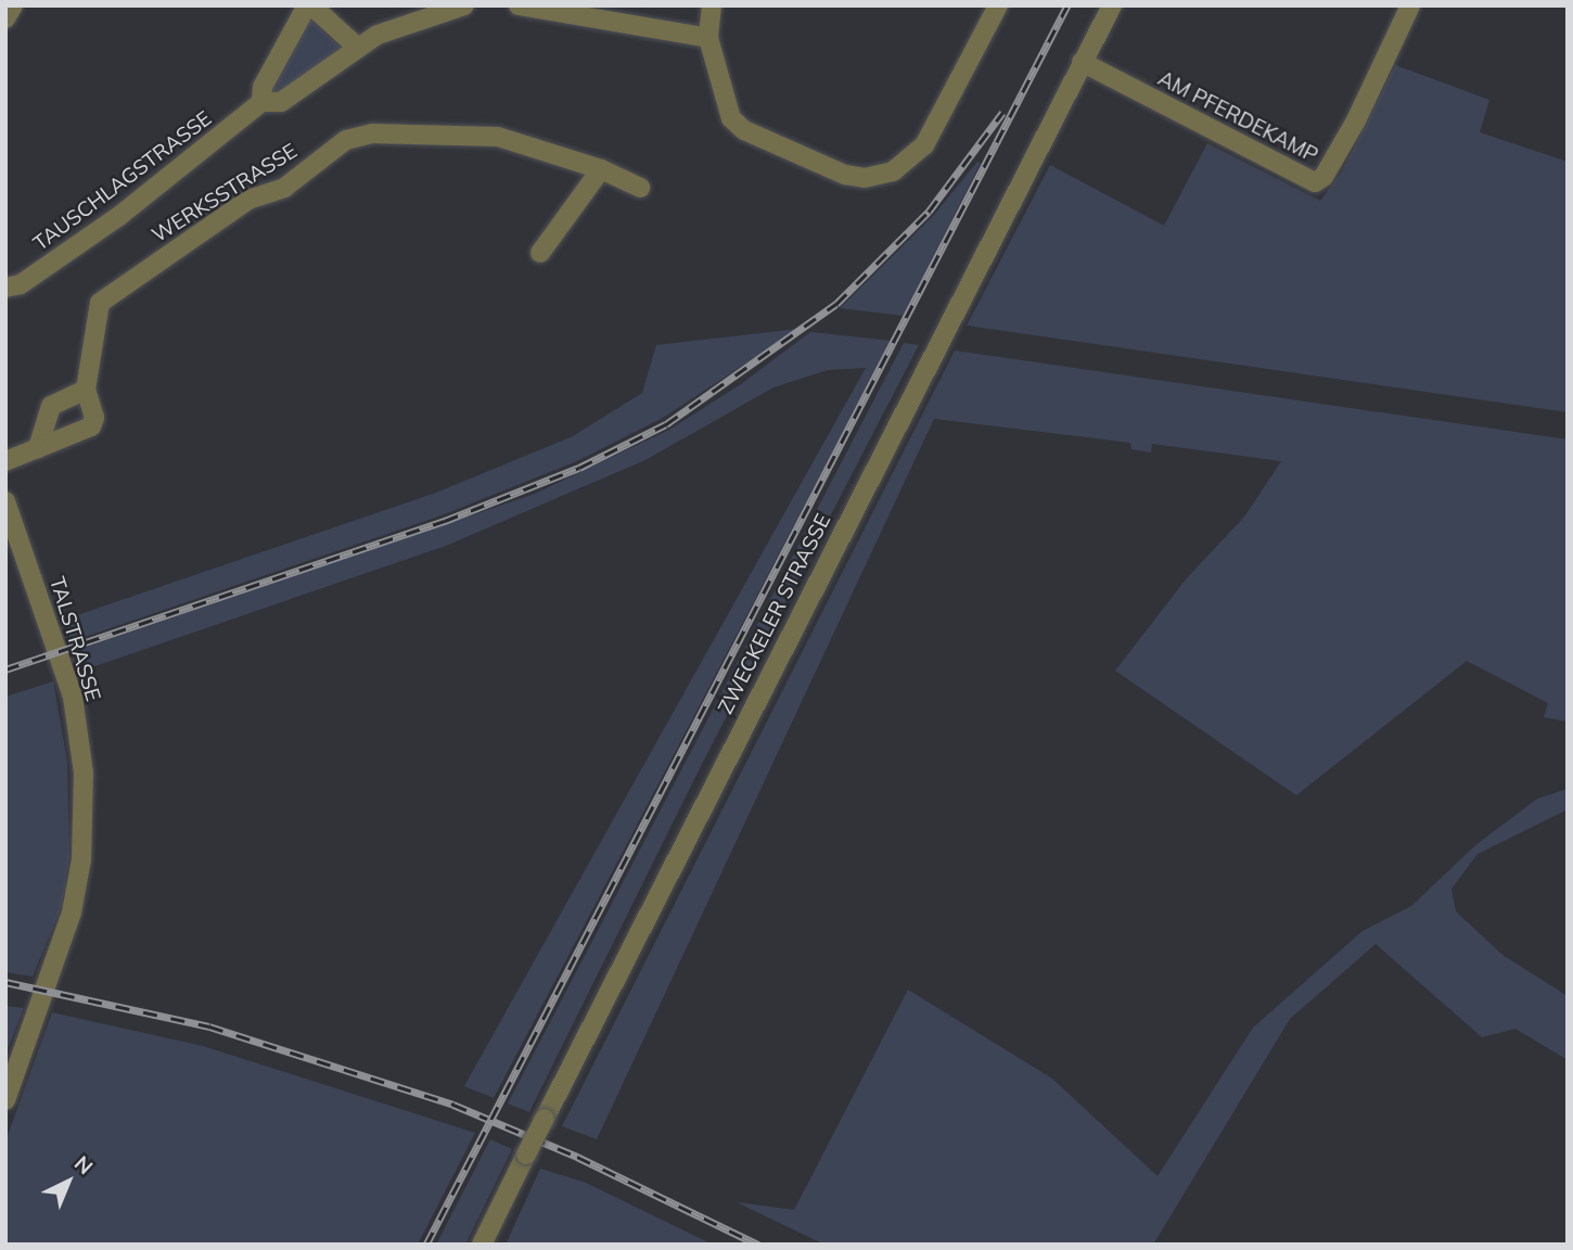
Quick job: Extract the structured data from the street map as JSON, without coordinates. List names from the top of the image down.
{
  "streets": {
    "street": [
      "AM PFERDEKAMP",
      "TAUSCHLAGSTRASSE",
      "WERKSSTRASSE",
      "ZWECKELER STRASSE",
      "TALSTRASSE"
    ]
  },
  "crossings": [
    ["AM PFERDEKAMP", "ZWECKELER STRASSE"]
  ],
  "north": "top right"
}
